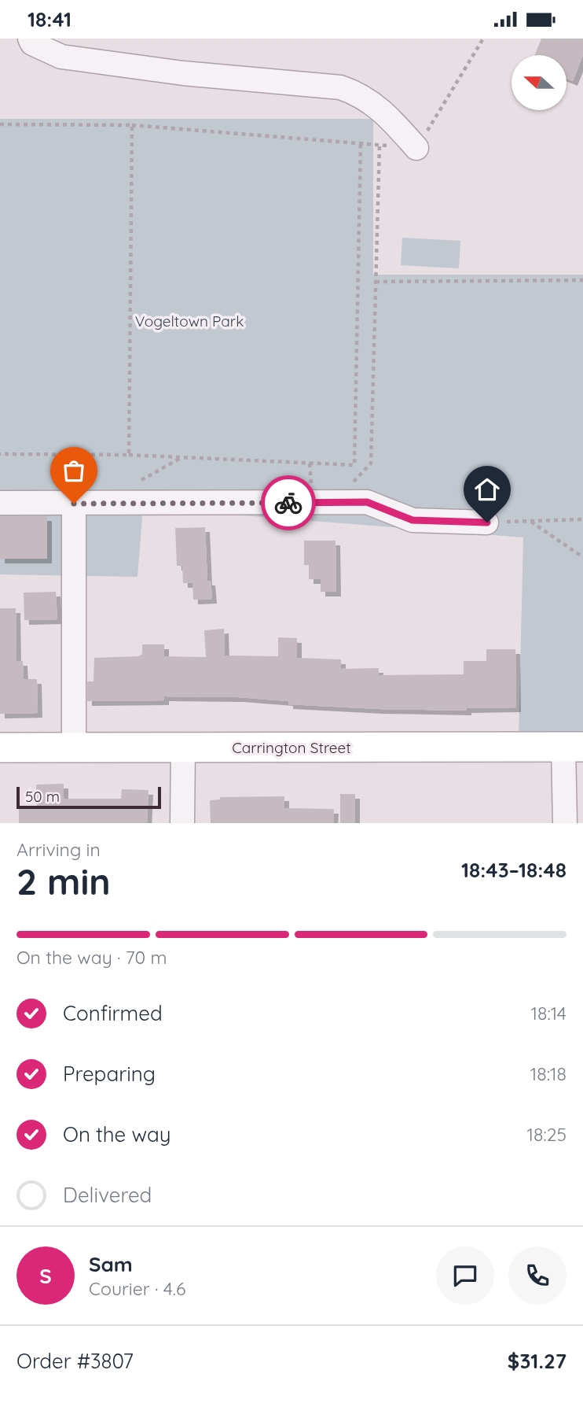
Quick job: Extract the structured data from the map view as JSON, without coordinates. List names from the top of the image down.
{
  "streets": {
    "main road": ["Carrington Street"]
  },
  "parks": ["Vogeltown Park"],
  "scale_bar": "50 m",
  "north": "left",
  "page": {
    "status": "18:41",
    "scale": "50 m",
    "heading": ["2 min", "Arriving in", "18:43–18:48"],
    "panel": [
      "Sam",
      "Courier · 4.6",
      "Order #3807",
      "$31.27"
    ],
    "bar": "On the way · 70 m",
    "list": [
      ["Confirmed", "18:14"],
      ["Preparing", "18:18"],
      ["On the way", "18:25"],
      "Delivered"
    ],
    "round": "S"
  }
}
